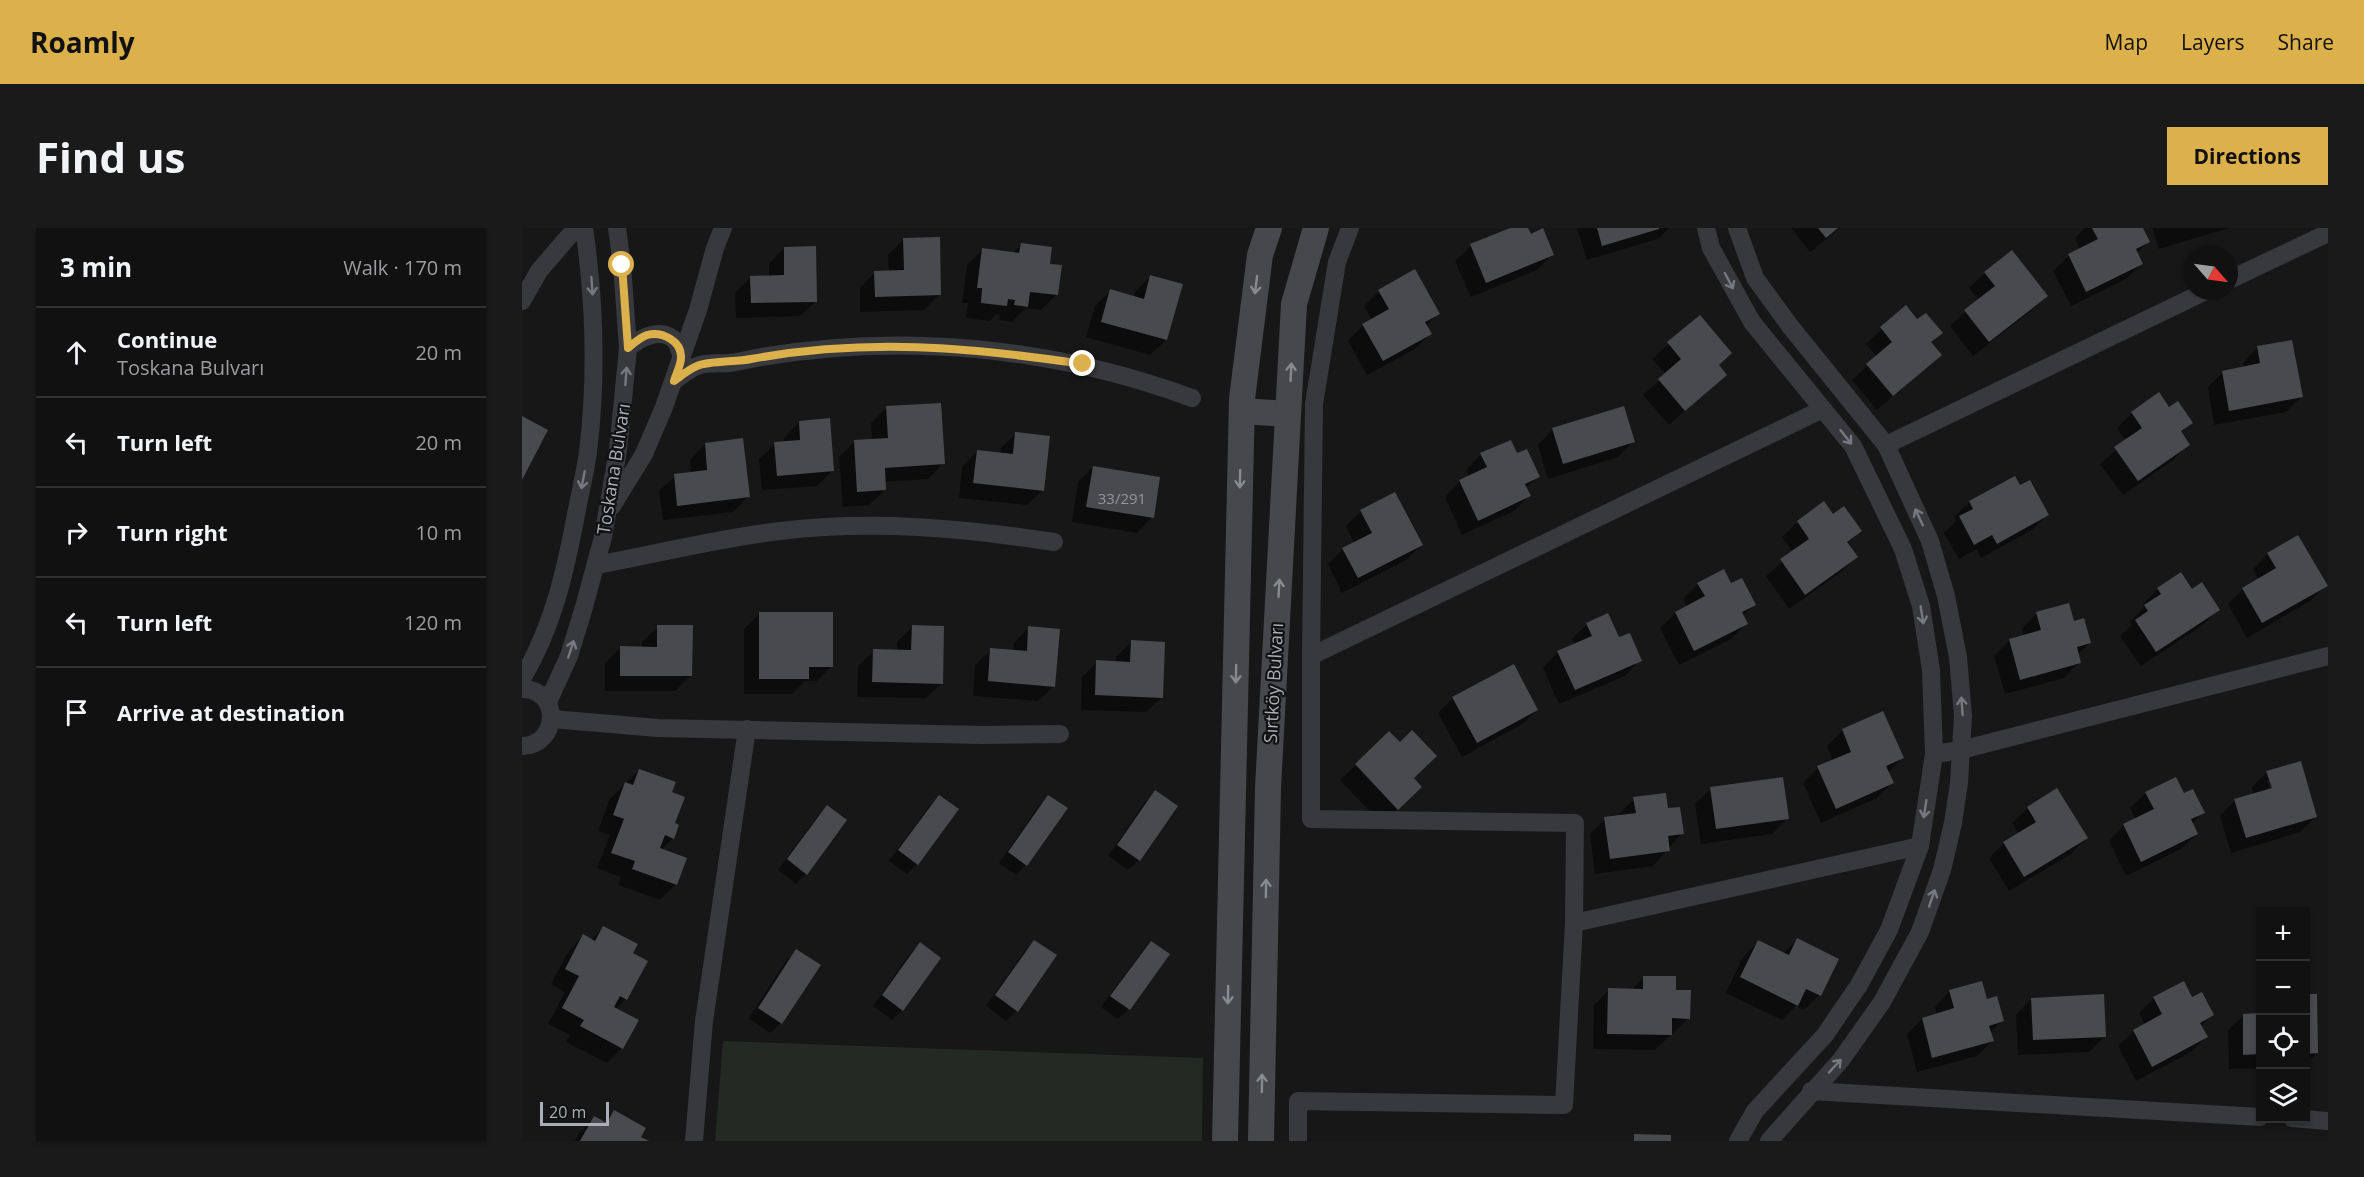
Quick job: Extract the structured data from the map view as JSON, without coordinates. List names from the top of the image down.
{
  "streets": {
    "main road": ["Sırtköy Bulvarı"],
    "street": ["Toskana Bulvarı"]
  },
  "house_numbers": ["33/291"],
  "scale_bar": "20 m",
  "north": "bottom right",
  "page": {
    "header": "Roamly",
    "nav": ["Map", "Layers", "Share"],
    "buttons": "Directions",
    "title": "Find us",
    "heading": ["3 min", "Walk · 170 m"],
    "list": [
      ["Continue", "Toskana Bulvarı", "20 m"],
      ["Turn left", "20 m"],
      ["Turn right", "10 m"],
      ["Turn left", "120 m"],
      "Arrive at destination"
    ],
    "map_buttons": ["+", "−"],
    "scale": "20 m"
  }
}
